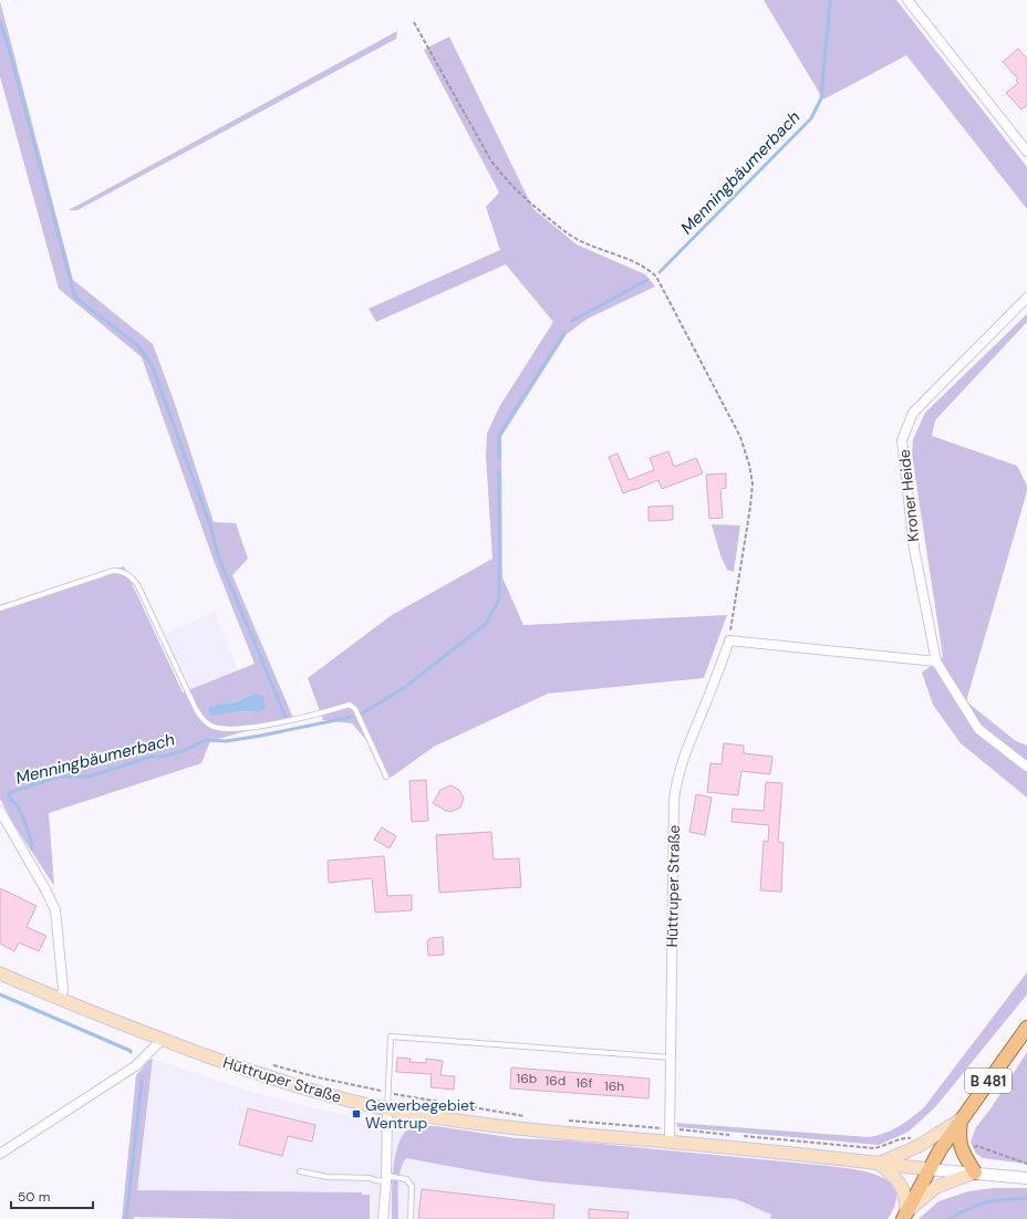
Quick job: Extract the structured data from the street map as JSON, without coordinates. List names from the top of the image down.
{
  "streets": {
    "main road": ["Hüttruper Straße", "B 481"],
    "street": ["Kroner Heide"]
  },
  "crossings": [
    ["Hüttruper Straße", "B 481"]
  ],
  "water": ["Menningbäumerbach"],
  "places": {
    "transit": ["Gewerbegebiet Wentrup"]
  },
  "house_numbers": [
    "16b",
    "16d",
    "16f",
    "16h"
  ],
  "scale_bar": "50 m"
}
